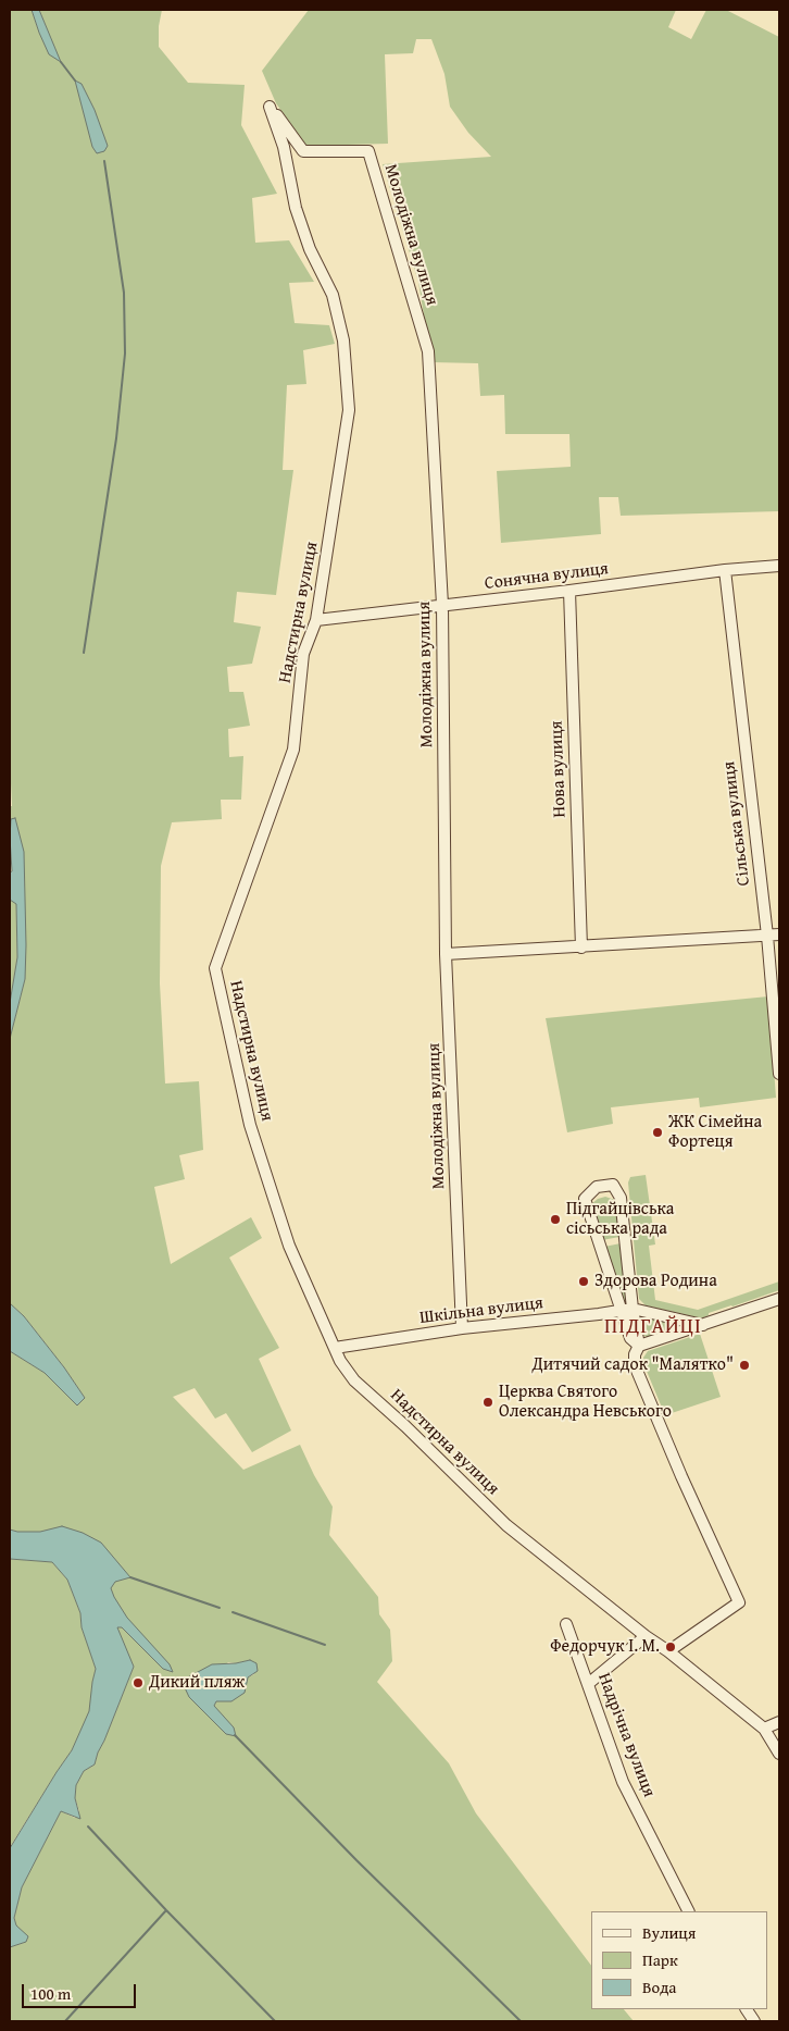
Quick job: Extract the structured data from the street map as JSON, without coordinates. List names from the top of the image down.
{
  "streets": {
    "street": [
      "Молодіжна вулиця",
      "Сонячна вулиця",
      "Надстирна вулиця",
      "Нова вулиця",
      "Сільська вулиця",
      "Шкільна вулиця",
      "Надрічна вулиця"
    ]
  },
  "crossings": [
    ["Молодіжна вулиця", "Сонячна вулиця"],
    ["Молодіжна вулиця", "Надстирна вулиця"],
    ["Молодіжна вулиця", "Шкільна вулиця"],
    ["Сонячна вулиця", "Надстирна вулиця"],
    ["Сонячна вулиця", "Нова вулиця"],
    ["Сонячна вулиця", "Сільська вулиця"],
    ["Надстирна вулиця", "Шкільна вулиця"]
  ],
  "districts": ["ПІДГАЙЦІ"],
  "places": [
    "ЖК Сімейна Фортеця",
    "Підгайцівська сісьська рада",
    "Здорова Родина",
    "Дитячий садок \"Малятко\"",
    "Церква Святого Олександра Невського",
    "Федорчук І. М.",
    "Дикий пляж"
  ],
  "legend": ["Вулиця", "Парк", "Вода"],
  "scale_bar": "100 m"
}
